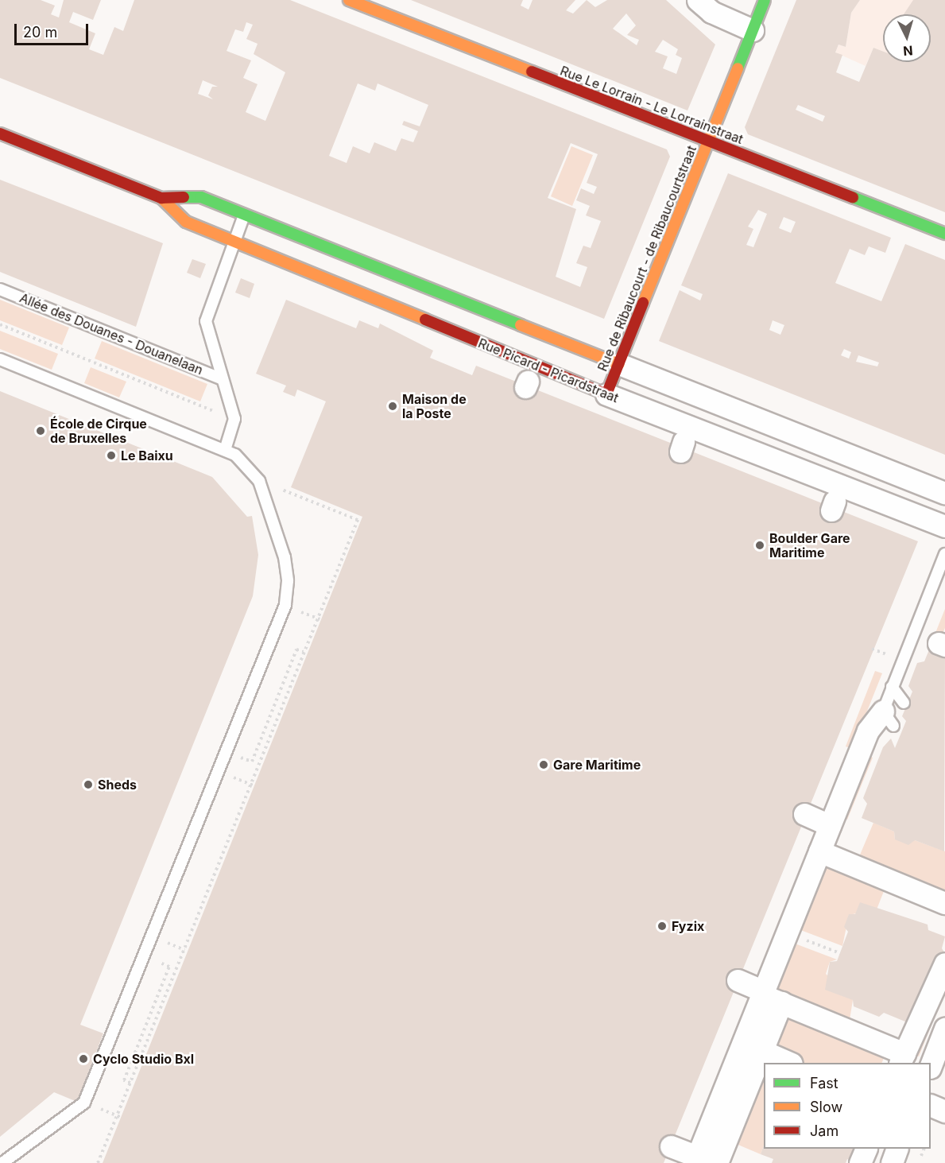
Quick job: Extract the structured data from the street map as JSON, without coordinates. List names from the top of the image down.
{
  "streets": {
    "street": ["Rue Le Lorrain - Le Lorrainstraat", "Rue de Ribaucourt - de Ribaucourtstraat", "Rue Picard - Picardstraat"],
    "lane": ["Allée des Douanes - Douanelaan"]
  },
  "crossings": [
    ["Rue Le Lorrain - Le Lorrainstraat", "Rue de Ribaucourt - de Ribaucourtstraat"],
    ["Rue de Ribaucourt - de Ribaucourtstraat", "Rue Picard - Picardstraat"]
  ],
  "places": [
    "Maison de la Poste",
    "École de Cirque de Bruxelles",
    "Le Baixu",
    "Boulder Gare Maritime",
    "Gare Maritime",
    "Sheds",
    "Fyzix",
    "Cyclo Studio Bxl"
  ],
  "legend": ["Fast", "Slow", "Jam"],
  "scale_bar": "20 m",
  "north": "bottom"
}
